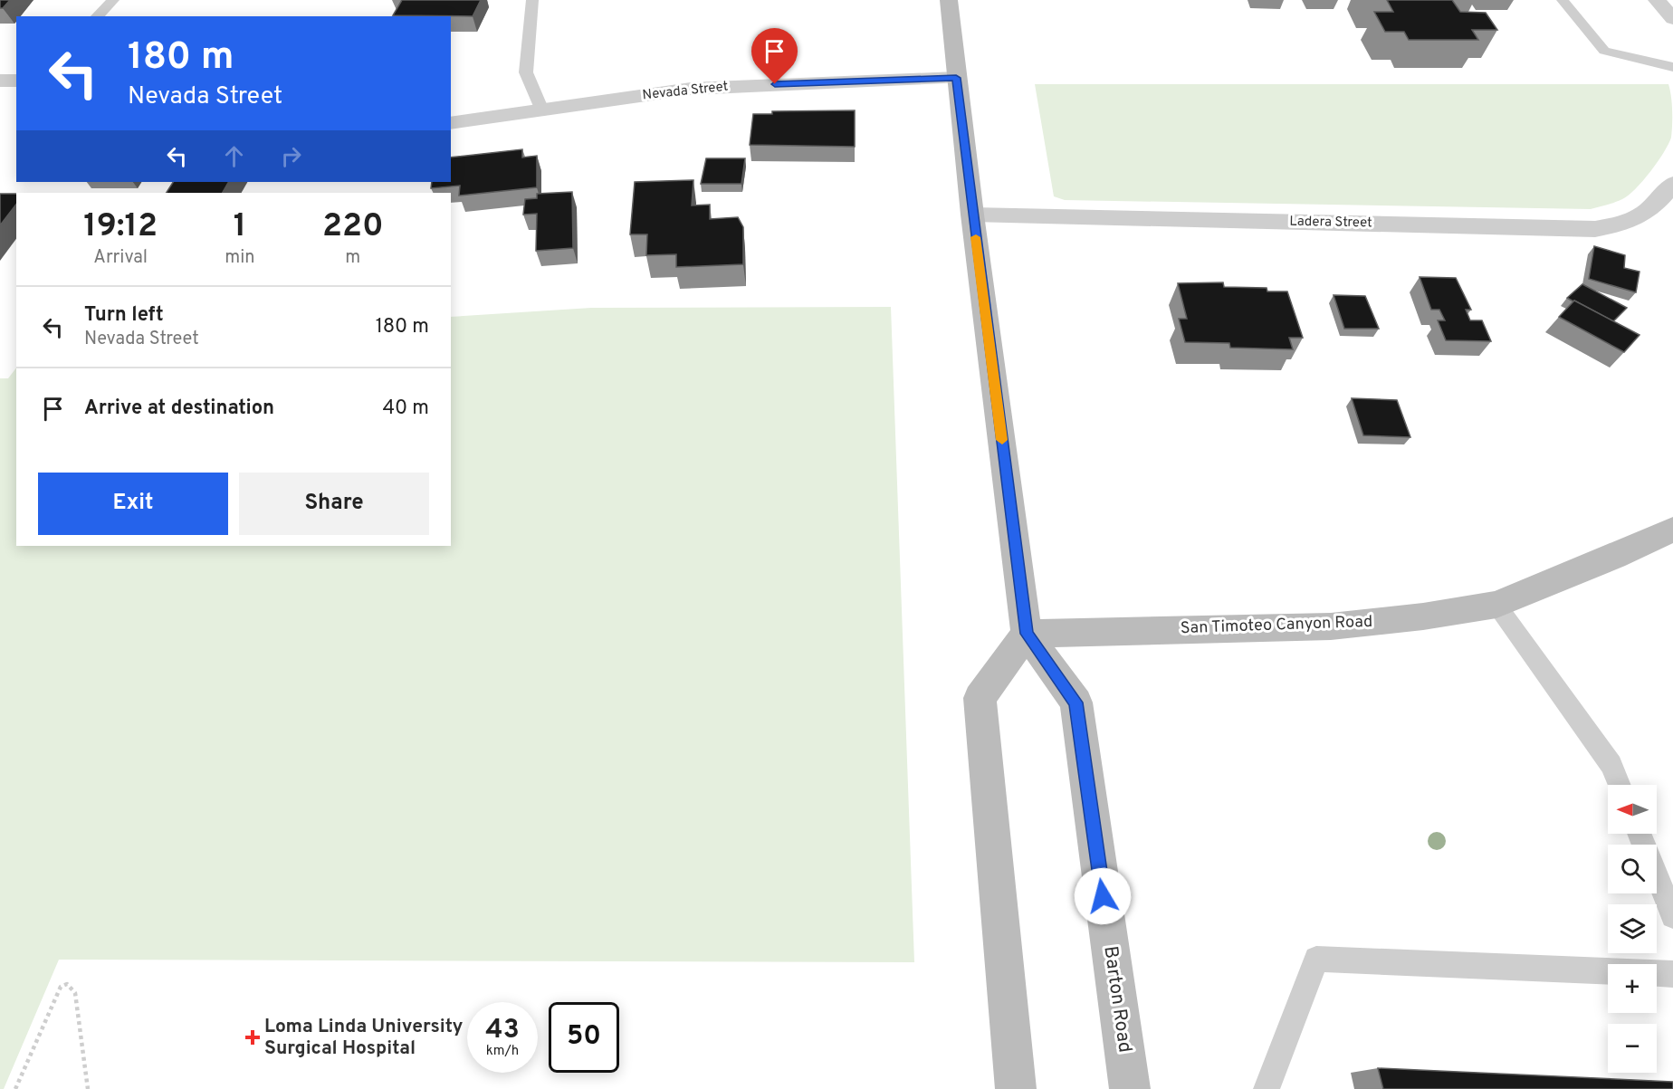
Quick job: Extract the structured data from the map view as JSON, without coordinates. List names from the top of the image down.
{
  "streets": {
    "main road": ["San Timoteo Canyon Road", "Barton Road"],
    "street": ["Nevada Street", "Ladera Street"]
  },
  "crossings": [
    ["Nevada Street", "Barton Road"],
    ["Ladera Street", "Barton Road"],
    ["San Timoteo Canyon Road", "Barton Road"]
  ],
  "places": {
    "health": ["Loma Linda University Surgical Hospital"]
  },
  "north": "left",
  "page": {
    "turn": ["180 m", "Nevada Street"],
    "eta": [
      "19:12",
      "Arrival",
      "1",
      "min",
      "220",
      "m"
    ],
    "list": [
      {
        "name": "Turn left",
        "note": "Nevada Street",
        "value": "180 m"
      },
      {
        "name": "Arrive at destination",
        "value": "40 m"
      }
    ],
    "buttons": ["Exit", "Share"],
    "map_buttons": ["+", "−"],
    "speed": "43 km/h",
    "limit": "50"
  }
}
